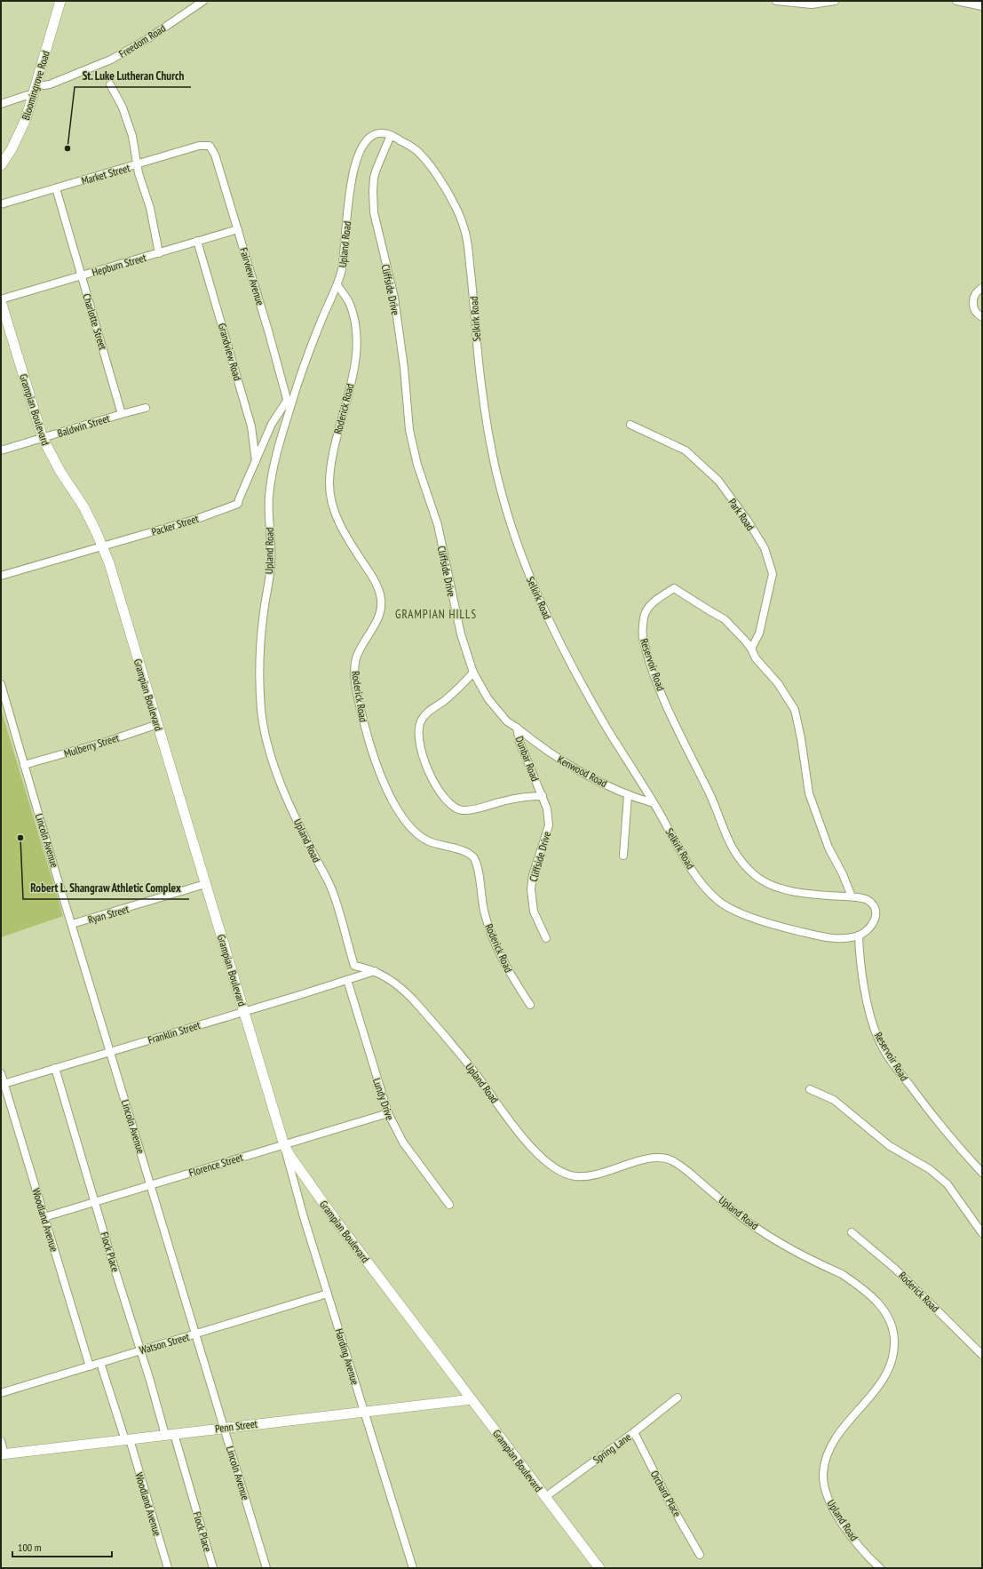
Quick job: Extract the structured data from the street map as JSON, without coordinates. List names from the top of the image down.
{
  "streets": {
    "street": [
      "Freedom Road",
      "Bloomingrove Road",
      "Market Street",
      "Upland Road",
      "Hepburn Street",
      "Fairview Avenue",
      "Cliffside Drive",
      "Selkirk Road",
      "Charlotte Street",
      "Grandview Road",
      "Roderick Road",
      "Grampian Boulevard",
      "Baldwin Street",
      "Park Road",
      "Packer Street",
      "Reservoir Road",
      "Mulberry Street",
      "Dunbar Road",
      "Kenwood Road",
      "Lincoln Avenue",
      "Ryan Street",
      "Franklin Street",
      "Lundy Drive",
      "Florence Street",
      "Woodland Avenue",
      "Flock Place",
      "Watson Street",
      "Harding Avenue",
      "Penn Street",
      "Spring Lane",
      "Orchard Place"
    ]
  },
  "crossings": [
    ["Freedom Road", "Bloomingrove Road"],
    ["Market Street", "Fairview Avenue"],
    ["Market Street", "Charlotte Street"],
    ["Upland Road", "Fairview Avenue"],
    ["Upland Road", "Cliffside Drive"],
    ["Upland Road", "Selkirk Road"],
    ["Upland Road", "Roderick Road"],
    ["Hepburn Street", "Fairview Avenue"],
    ["Hepburn Street", "Charlotte Street"],
    ["Hepburn Street", "Grandview Road"],
    ["Hepburn Street", "Grampian Boulevard"],
    ["Fairview Avenue", "Packer Street"],
    ["Cliffside Drive", "Selkirk Road"],
    ["Cliffside Drive", "Dunbar Road"],
    ["Selkirk Road", "Reservoir Road"],
    ["Selkirk Road", "Kenwood Road"],
    ["Charlotte Street", "Baldwin Street"],
    ["Grandview Road", "Packer Street"],
    ["Grampian Boulevard", "Baldwin Street"],
    ["Grampian Boulevard", "Packer Street"],
    ["Grampian Boulevard", "Mulberry Street"],
    ["Grampian Boulevard", "Ryan Street"],
    ["Grampian Boulevard", "Franklin Street"],
    ["Grampian Boulevard", "Florence Street"],
    ["Grampian Boulevard", "Harding Avenue"],
    ["Grampian Boulevard", "Penn Street"],
    ["Grampian Boulevard", "Spring Lane"],
    ["Park Road", "Reservoir Road"],
    ["Mulberry Street", "Lincoln Avenue"],
    ["Dunbar Road", "Kenwood Road"],
    ["Lincoln Avenue", "Ryan Street"],
    ["Lincoln Avenue", "Franklin Street"],
    ["Lincoln Avenue", "Florence Street"],
    ["Lincoln Avenue", "Watson Street"],
    ["Lincoln Avenue", "Penn Street"],
    ["Franklin Street", "Lundy Drive"],
    ["Franklin Street", "Woodland Avenue"],
    ["Franklin Street", "Flock Place"],
    ["Lundy Drive", "Florence Street"],
    ["Florence Street", "Woodland Avenue"],
    ["Florence Street", "Flock Place"],
    ["Florence Street", "Harding Avenue"],
    ["Woodland Avenue", "Watson Street"],
    ["Woodland Avenue", "Penn Street"],
    ["Flock Place", "Watson Street"],
    ["Flock Place", "Penn Street"],
    ["Watson Street", "Harding Avenue"],
    ["Harding Avenue", "Penn Street"],
    ["Spring Lane", "Orchard Place"]
  ],
  "districts": ["GRAMPIAN HILLS"],
  "places": ["St. Luke Lutheran Church", "Robert L. Shangraw Athletic Complex"],
  "scale_bar": "100 m"
}
